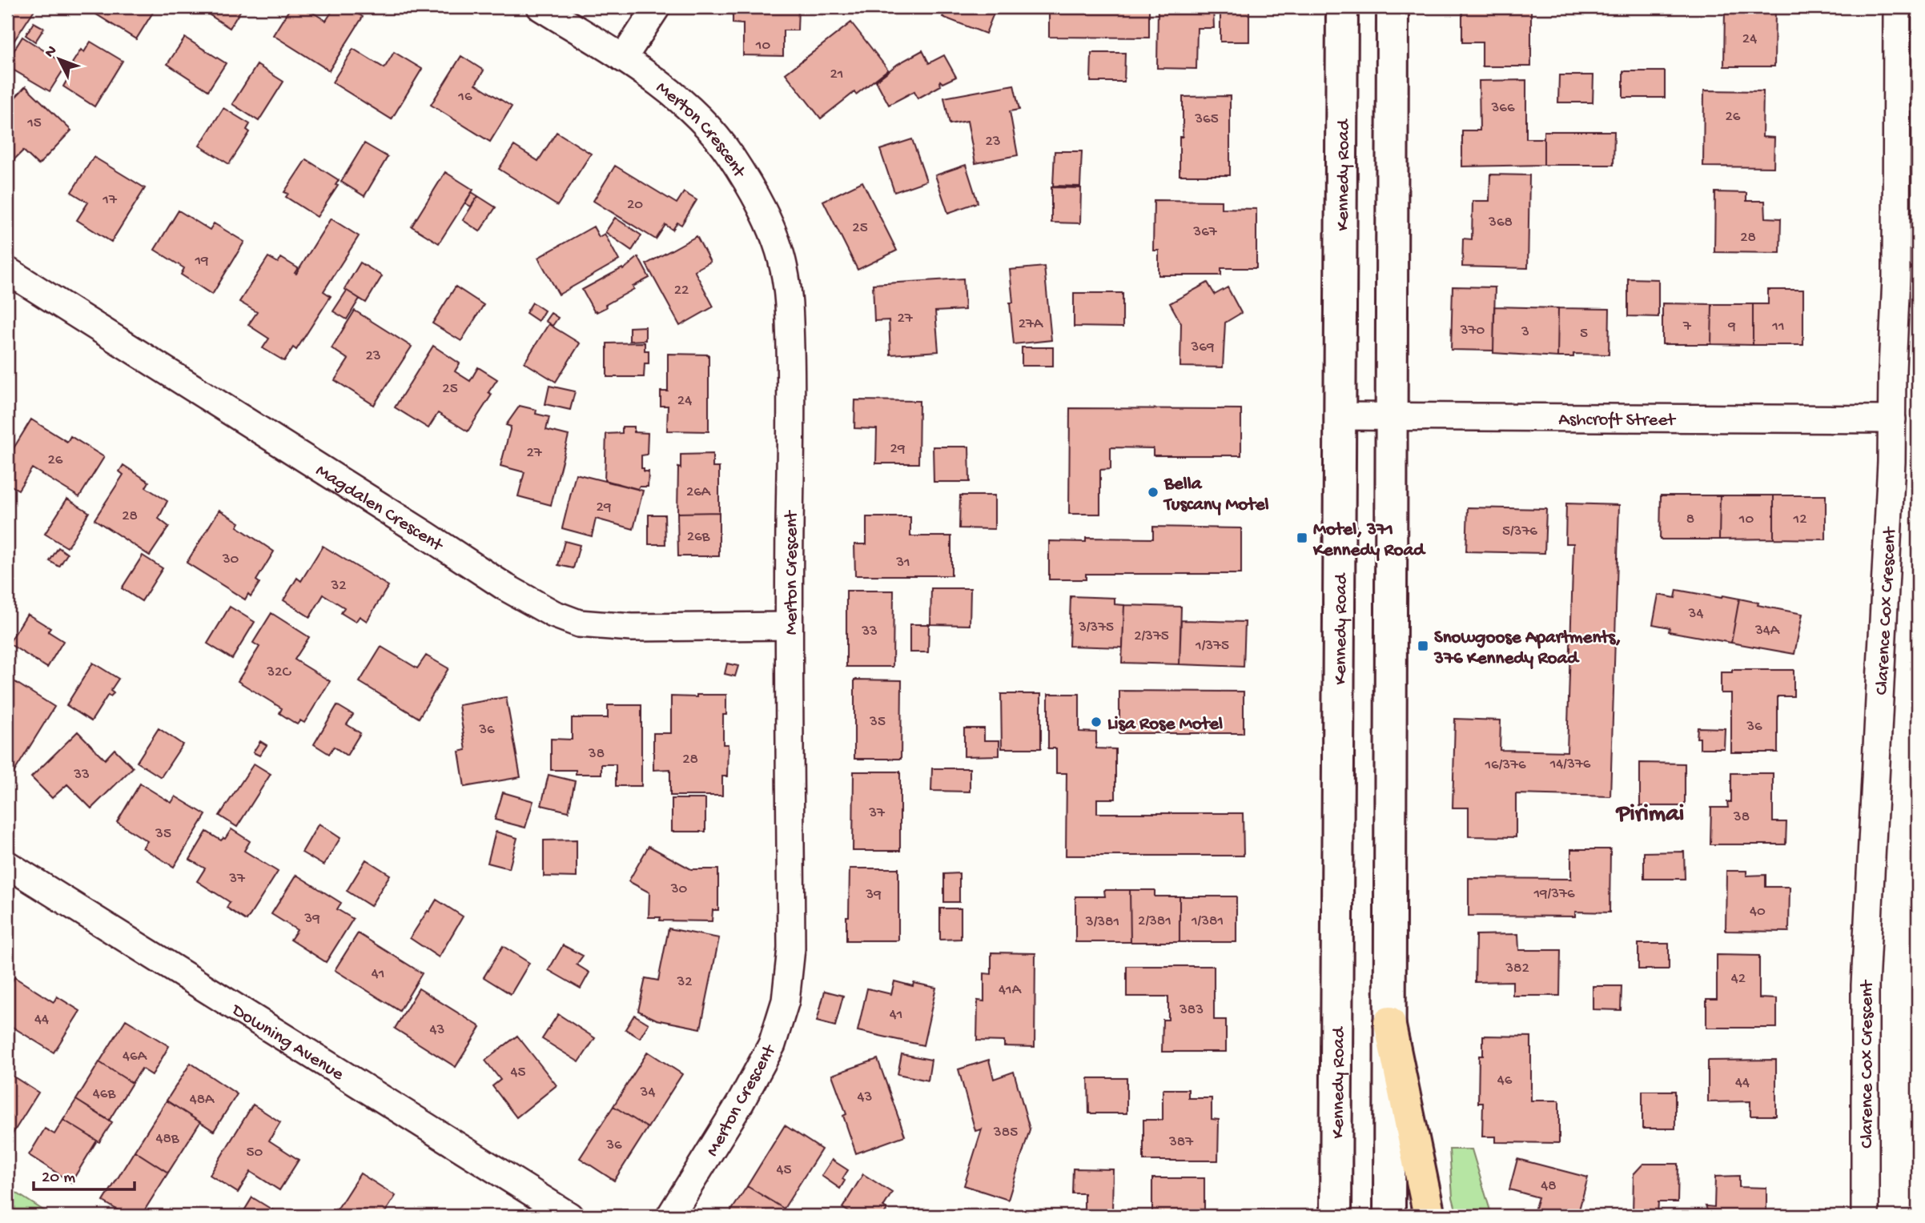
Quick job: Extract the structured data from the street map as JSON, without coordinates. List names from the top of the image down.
{
  "streets": {
    "main road": ["Kennedy Road"],
    "street": [
      "Merton Crescent",
      "Ashcroft Street",
      "Magdalen Crescent",
      "Clarence Cox Crescent",
      "Downing Avenue"
    ]
  },
  "crossings": [
    ["Merton Crescent", "Magdalen Crescent"],
    ["Kennedy Road", "Ashcroft Street"],
    ["Ashcroft Street", "Clarence Cox Crescent"]
  ],
  "districts": ["Pirimai"],
  "places": {
    "other": ["Bella Tuscany Motel", "Lisa Rose Motel"],
    "transit": ["Motel, 371 Kennedy Road", "Snowgoose Apartments, 376 Kennedy Road"]
  },
  "house_numbers": [
    "24",
    "10",
    "21",
    "16",
    "366",
    "26",
    "365",
    "15",
    "23",
    "17",
    "20",
    "368",
    "25",
    "367",
    "28",
    "19",
    "22",
    "27",
    "27A",
    "7",
    "9",
    "11",
    "370",
    "3",
    "5",
    "369",
    "23",
    "25",
    "24",
    "29",
    "27",
    "26",
    "26A",
    "29",
    "28",
    "8",
    "10",
    "12",
    "5/376",
    "26B",
    "30",
    "31",
    "32",
    "34",
    "3/375",
    "34A",
    "33",
    "2/375",
    "1/375",
    "32C",
    "35",
    "36",
    "36",
    "38",
    "28",
    "14/376",
    "16/376",
    "33",
    "37",
    "38",
    "35",
    "37",
    "30",
    "19/376",
    "39",
    "40",
    "39",
    "2/381",
    "1/381",
    "3/381",
    "382",
    "41",
    "42",
    "32",
    "41A",
    "383",
    "41",
    "44",
    "43",
    "46A",
    "45",
    "46",
    "44",
    "34",
    "46B",
    "43",
    "48A",
    "385",
    "48B",
    "387",
    "36",
    "50",
    "45",
    "48"
  ],
  "scale_bar": "20 m",
  "north": "top left"
}
